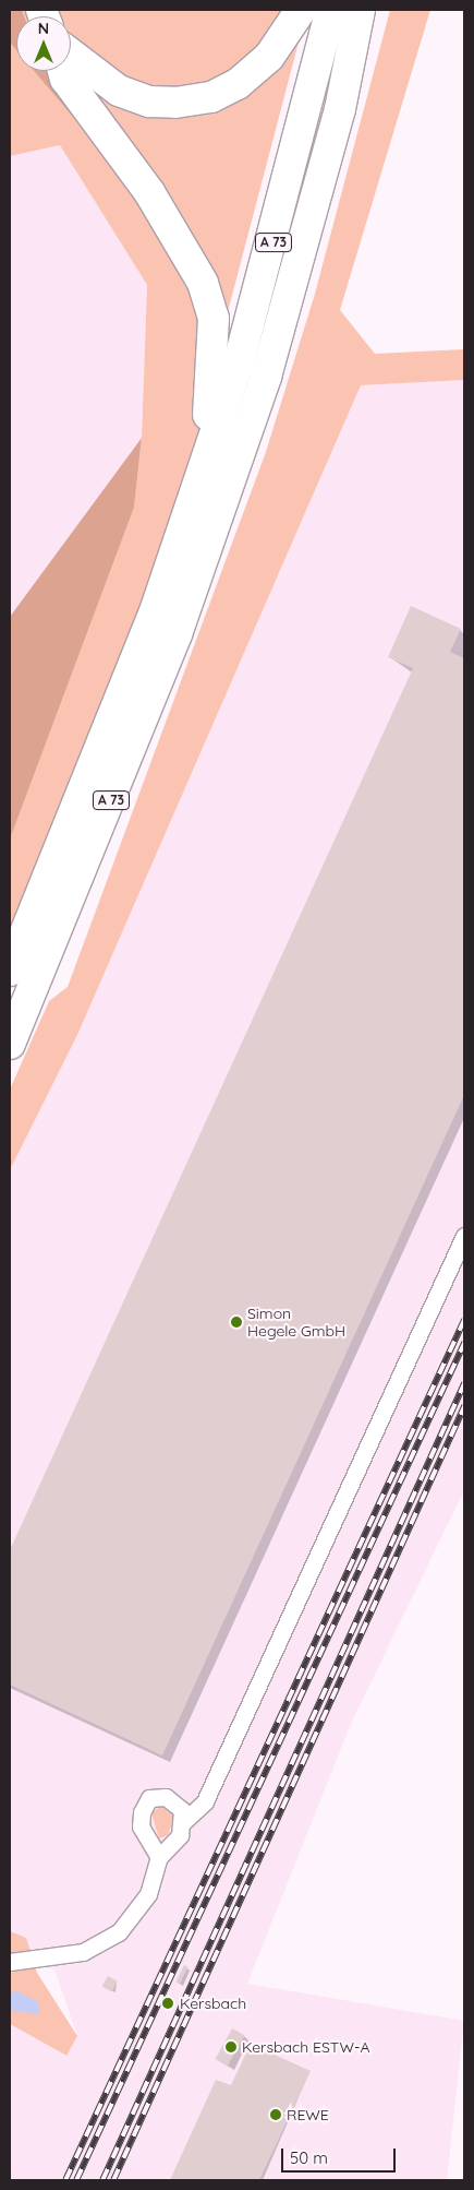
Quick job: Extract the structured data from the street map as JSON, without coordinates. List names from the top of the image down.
{
  "streets": {
    "highway": ["A 73"]
  },
  "places": [
    "Simon Hegele GmbH",
    "Kersbach",
    "Kersbach ESTW-A",
    "REWE"
  ],
  "scale_bar": "50 m",
  "north": "top"
}
